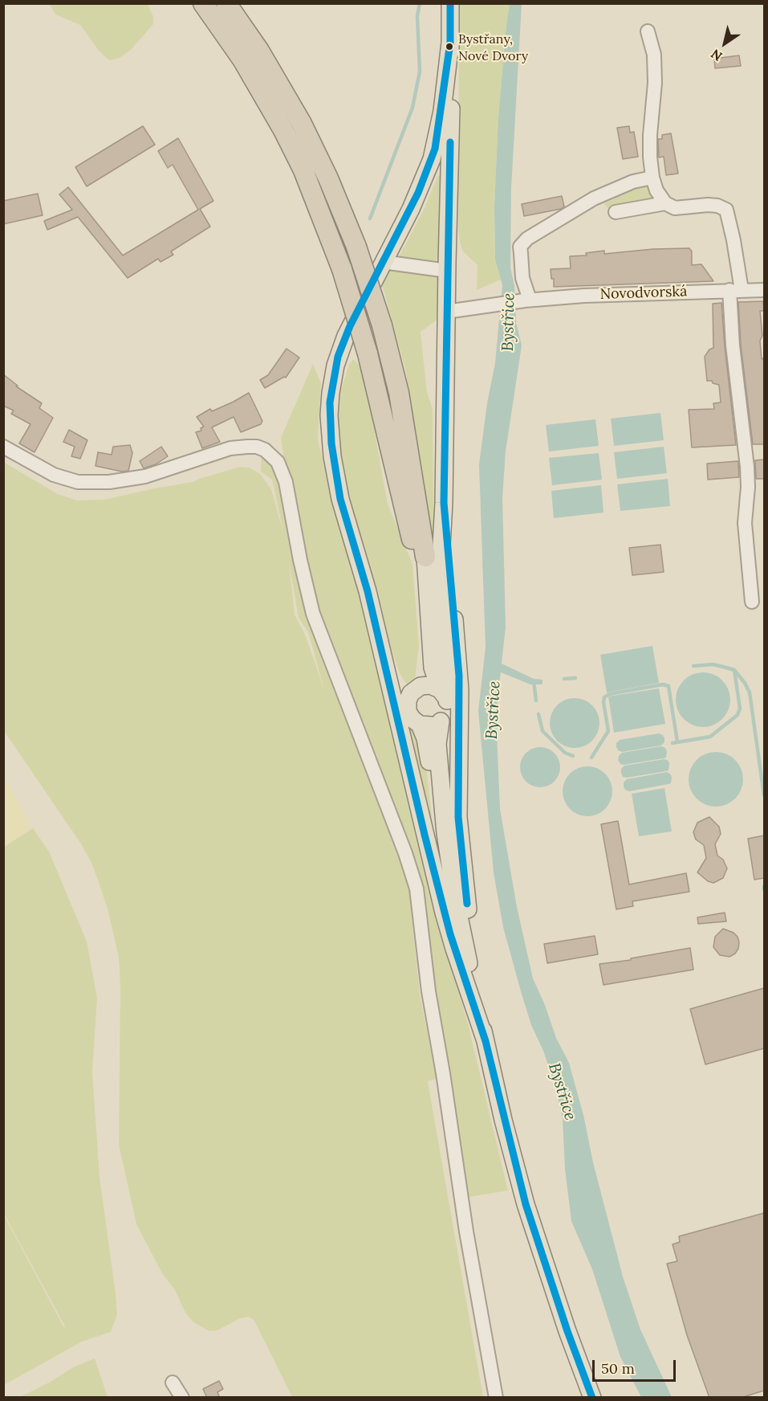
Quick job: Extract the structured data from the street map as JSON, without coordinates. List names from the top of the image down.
{
  "streets": {
    "street": ["Novodvorská"]
  },
  "water": ["Bystřice"],
  "places": ["Bystřany, Nové Dvory"],
  "scale_bar": "50 m",
  "north": "bottom left"
}
